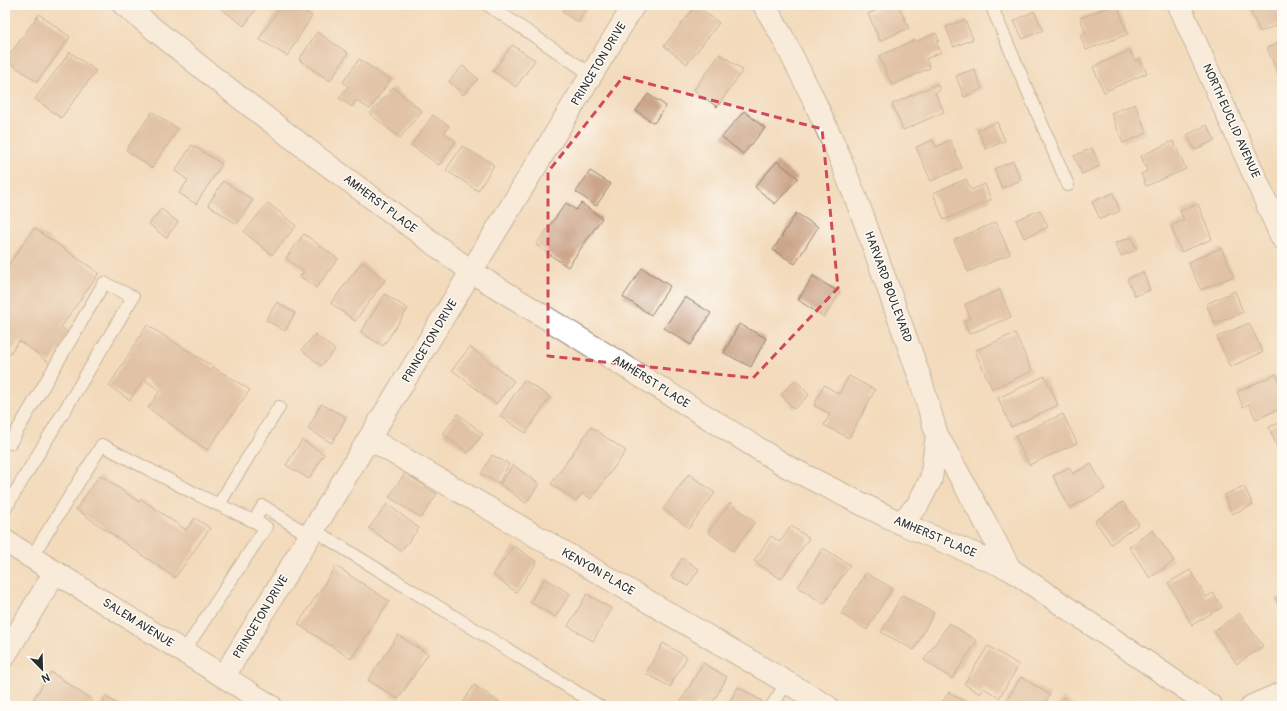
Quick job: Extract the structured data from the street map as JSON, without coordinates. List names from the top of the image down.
{
  "streets": {
    "street": [
      "PRINCETON DRIVE",
      "NORTH EUCLID AVENUE",
      "AMHERST PLACE",
      "HARVARD BOULEVARD",
      "KENYON PLACE",
      "SALEM AVENUE"
    ]
  },
  "crossings": [
    ["PRINCETON DRIVE", "AMHERST PLACE"],
    ["PRINCETON DRIVE", "KENYON PLACE"],
    ["PRINCETON DRIVE", "SALEM AVENUE"],
    ["AMHERST PLACE", "HARVARD BOULEVARD"]
  ],
  "north": "bottom right"
}
